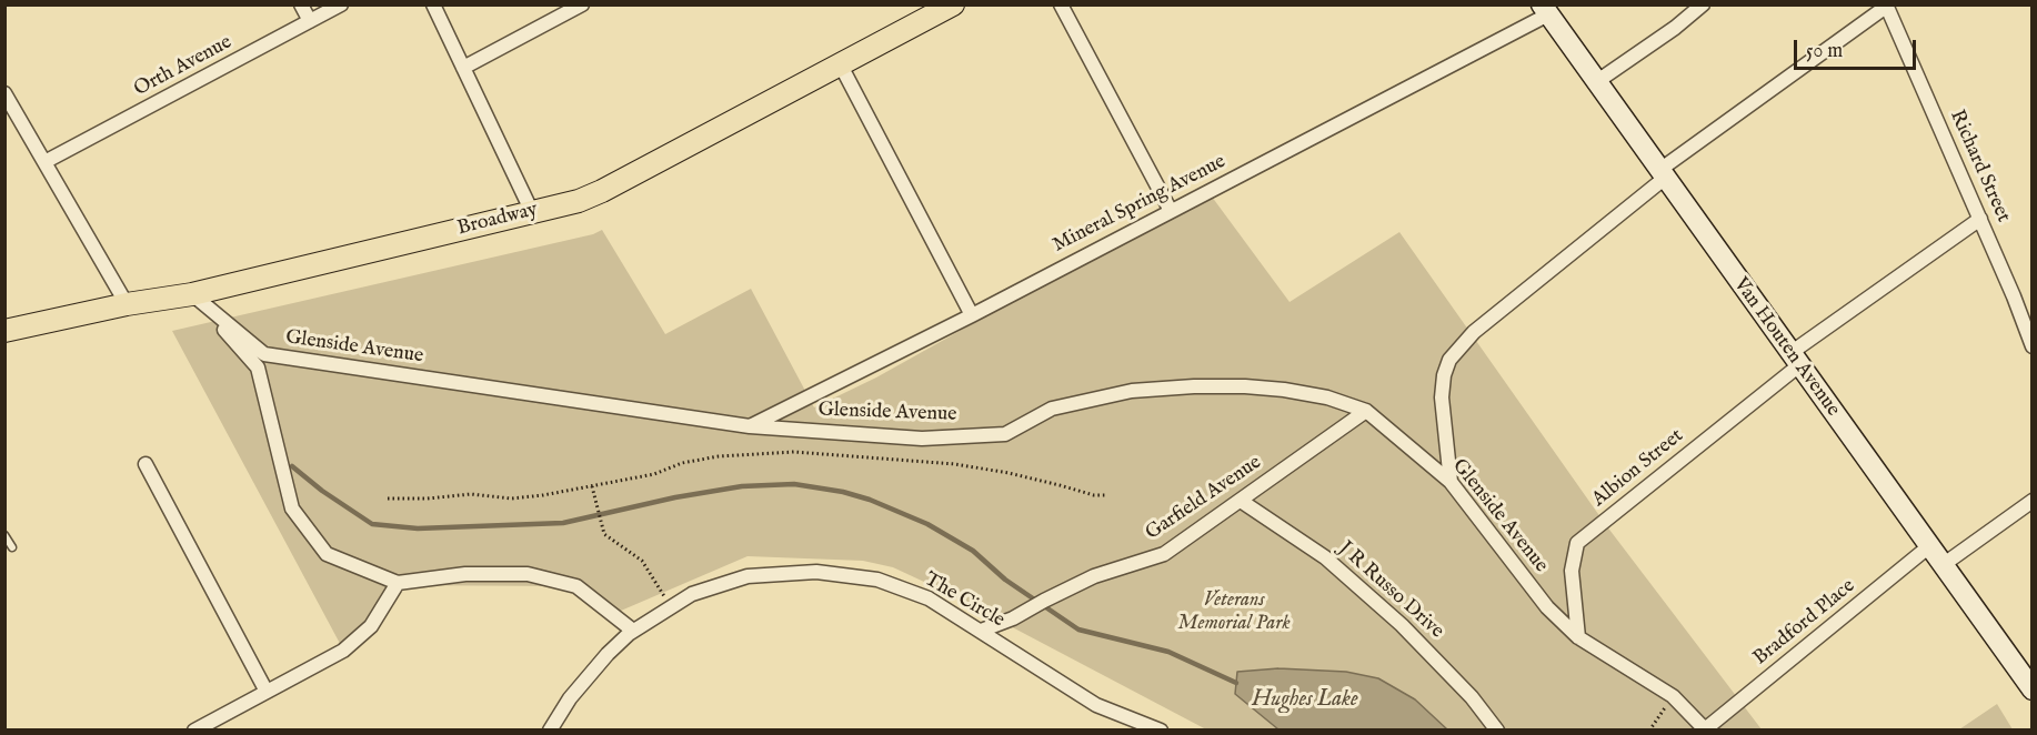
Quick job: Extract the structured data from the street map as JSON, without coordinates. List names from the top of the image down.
{
  "streets": {
    "main road": ["Broadway", "Van Houten Avenue"],
    "street": [
      "Orth Avenue",
      "Richard Street",
      "Mineral Spring Avenue",
      "Glenside Avenue",
      "Albion Street",
      "Garfield Avenue",
      "J R Russo Drive",
      "The Circle",
      "Bradford Place"
    ]
  },
  "crossings": [
    ["Richard Street", "Albion Street"],
    ["Mineral Spring Avenue", "Glenside Avenue"],
    ["Mineral Spring Avenue", "Van Houten Avenue"],
    ["Broadway", "Glenside Avenue"],
    ["Glenside Avenue", "Albion Street"],
    ["Glenside Avenue", "Garfield Avenue"],
    ["Glenside Avenue", "Bradford Place"],
    ["Van Houten Avenue", "Albion Street"],
    ["Van Houten Avenue", "Bradford Place"],
    ["Garfield Avenue", "J R Russo Drive"],
    ["Garfield Avenue", "The Circle"]
  ],
  "water": ["Hughes Lake"],
  "parks": ["Veterans Memorial Park"],
  "scale_bar": "50 m"
}
